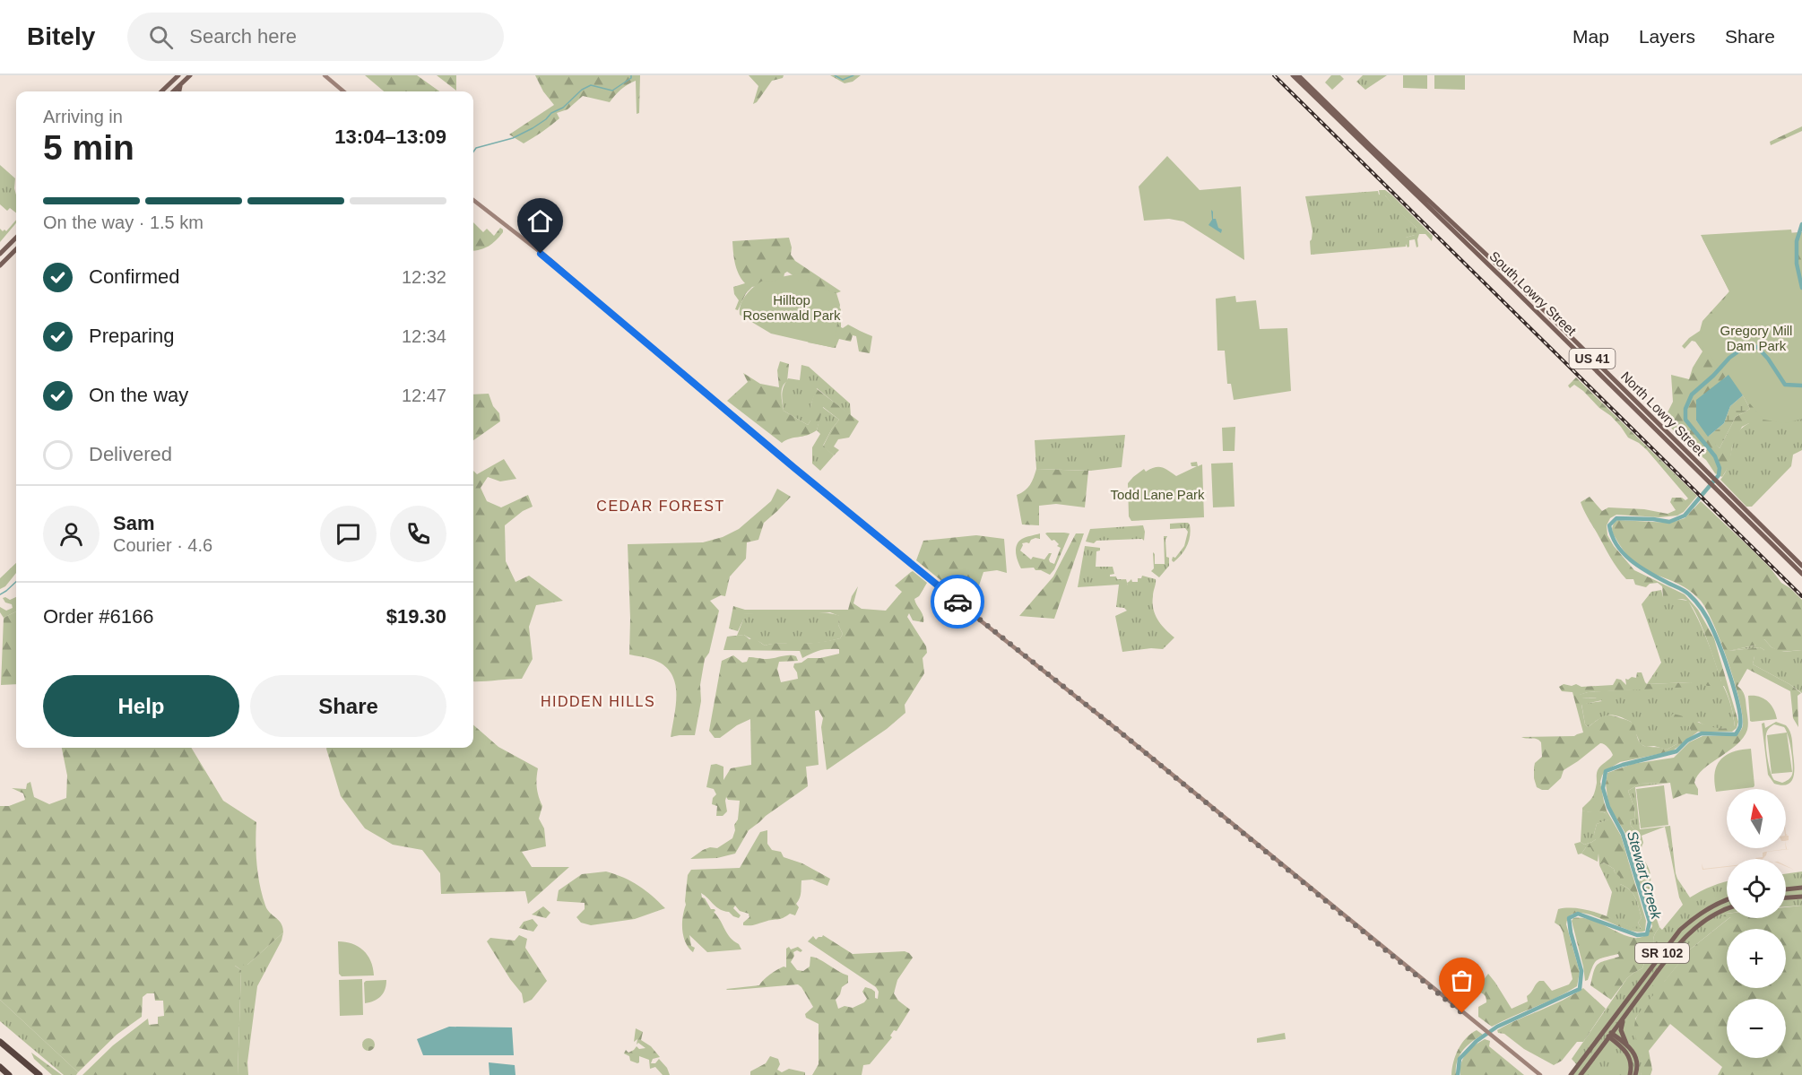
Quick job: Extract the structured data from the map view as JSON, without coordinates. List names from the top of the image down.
{
  "streets": {
    "main road": [
      "South Lowry Street",
      "US 41",
      "North Lowry Street",
      "SR 102"
    ]
  },
  "crossings": [
    ["South Lowry Street", "North Lowry Street"]
  ],
  "districts": ["CEDAR FOREST", "HIDDEN HILLS"],
  "water": ["Stewart Creek"],
  "parks": ["Hilltop Rosenwald Park", "Gregory Mill Dam Park", "Todd Lane Park"],
  "north": "top",
  "page": {
    "header": "Bitely",
    "search": "Search here",
    "nav": ["Map", "Layers", "Share"],
    "heading": ["5 min", "Arriving in", "13:04–13:09"],
    "panel": [
      "Sam",
      "Courier · 4.6",
      "Order #6166",
      "$19.30"
    ],
    "bar": "On the way · 1.5 km",
    "list": [
      ["Confirmed", "12:32"],
      ["Preparing", "12:34"],
      ["On the way", "12:47"],
      "Delivered"
    ],
    "buttons": ["Help", "Share"],
    "map_buttons": ["+", "−"]
  }
}
